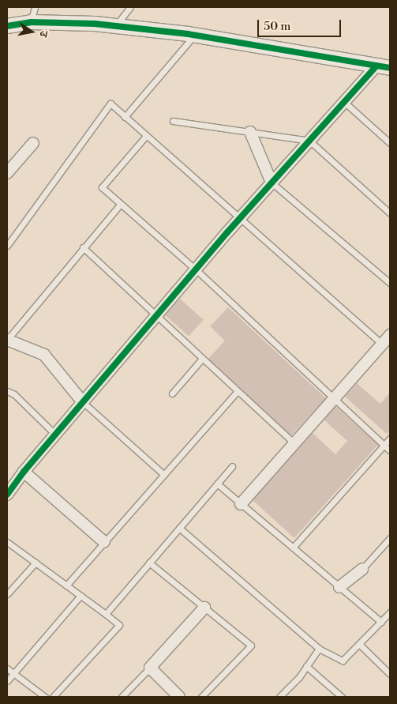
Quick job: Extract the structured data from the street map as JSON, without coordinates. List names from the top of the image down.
{
  "scale_bar": "50 m",
  "north": "right"
}
